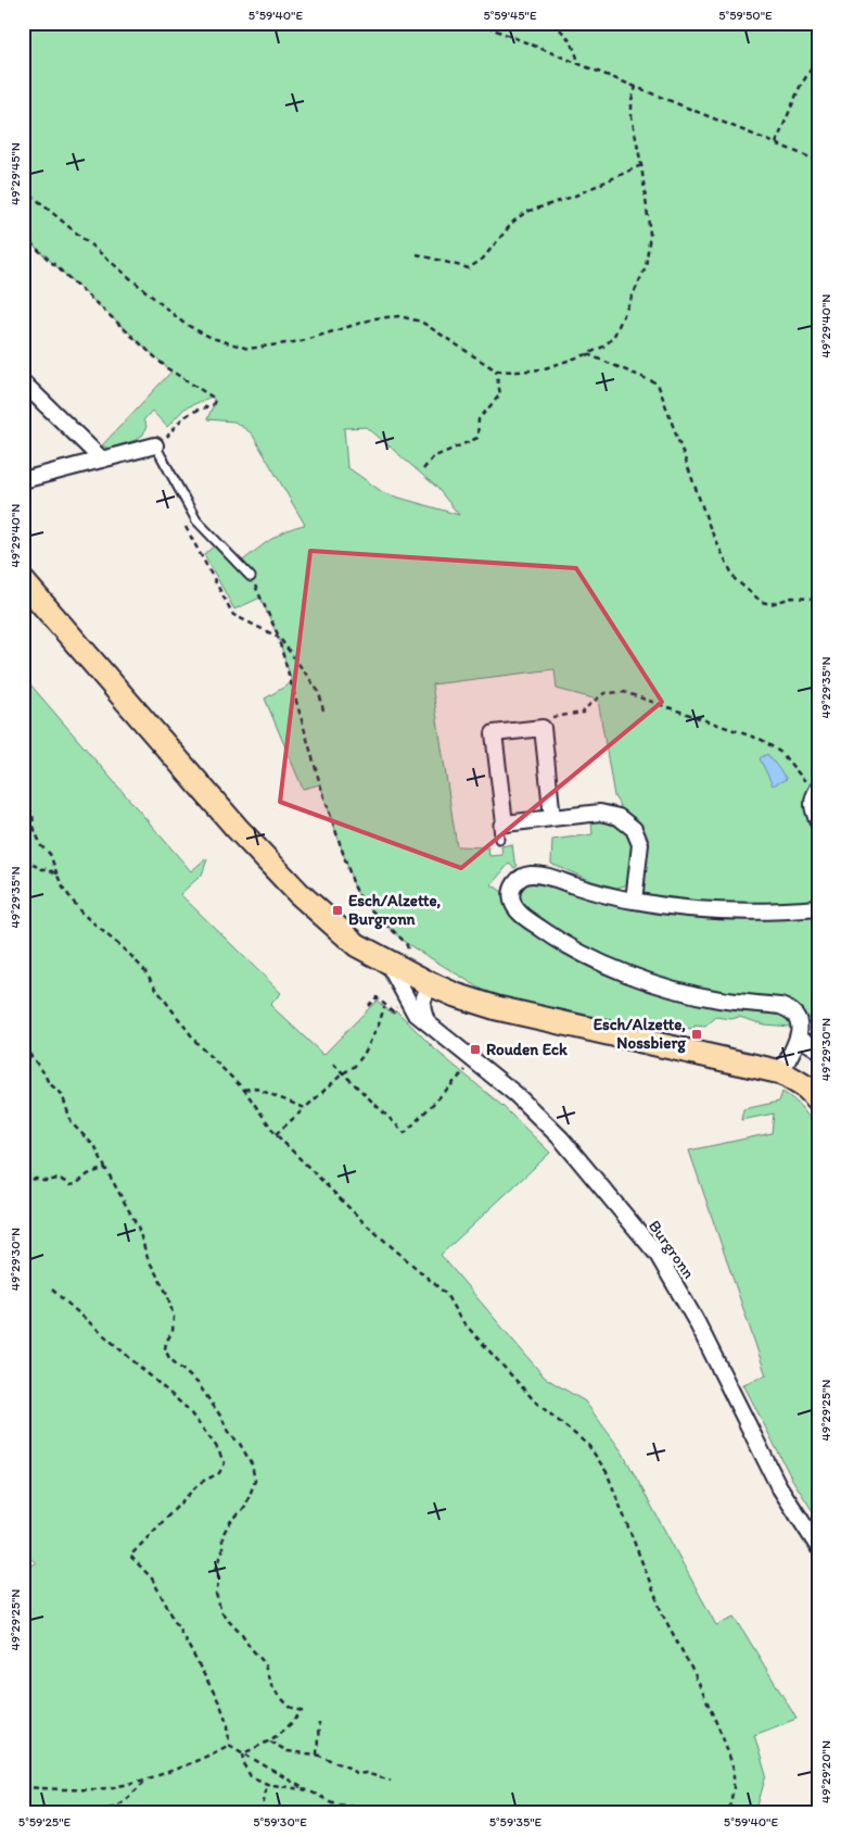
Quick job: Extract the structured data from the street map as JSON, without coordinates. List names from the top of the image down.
{
  "streets": {
    "street": ["Burgronn"]
  },
  "places": {
    "transit": ["Esch/Alzette, Burgronn", "Esch/Alzette, Nossbierg", "Rouden Eck"]
  },
  "coordinates": [
    "5°59'40\"E",
    "5°59'45\"E",
    "5°59'50\"E",
    "49°29'45\"N",
    "49°29'40\"N",
    "49°29'35\"N",
    "49°29'30\"N",
    "49°29'25\"N",
    "49°29'20\"N",
    "5°59'25\"E",
    "5°59'30\"E",
    "5°59'35\"E"
  ]
}
